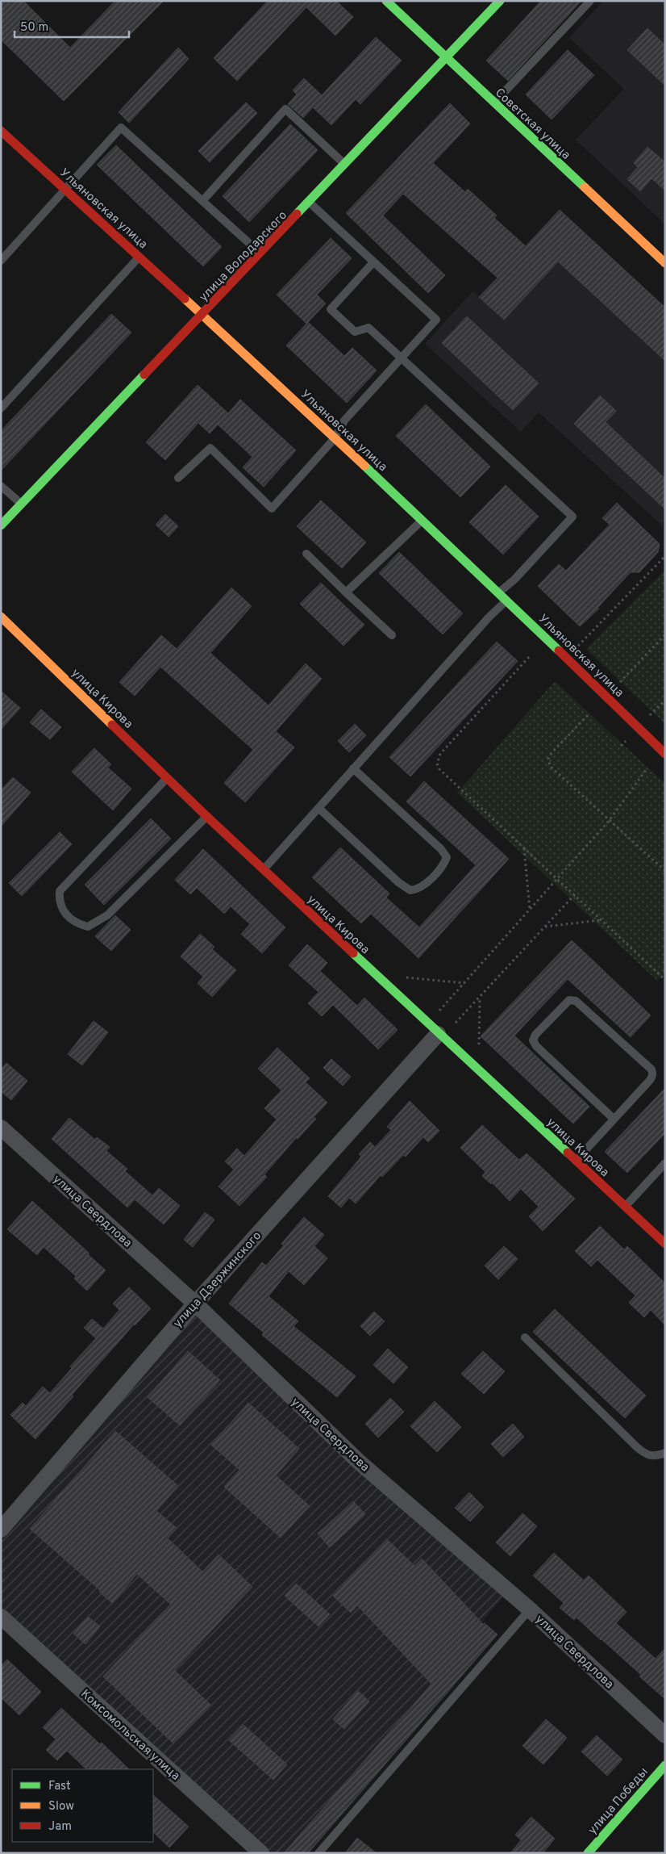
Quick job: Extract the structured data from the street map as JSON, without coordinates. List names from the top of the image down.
{
  "streets": {
    "main road": [
      "Советская улица",
      "Ульяновская улица",
      "улица Володарского",
      "улица Кирова",
      "улица Победы"
    ],
    "street": ["улица Свердлова", "улица Дзержинского", "Комсомольская улица"]
  },
  "crossings": [
    ["Советская улица", "улица Володарского"],
    ["Ульяновская улица", "улица Володарского"],
    ["улица Кирова", "улица Дзержинского"],
    ["улица Свердлова", "улица Дзержинского"]
  ],
  "legend": ["Fast", "Slow", "Jam"],
  "scale_bar": "50 m"
}
